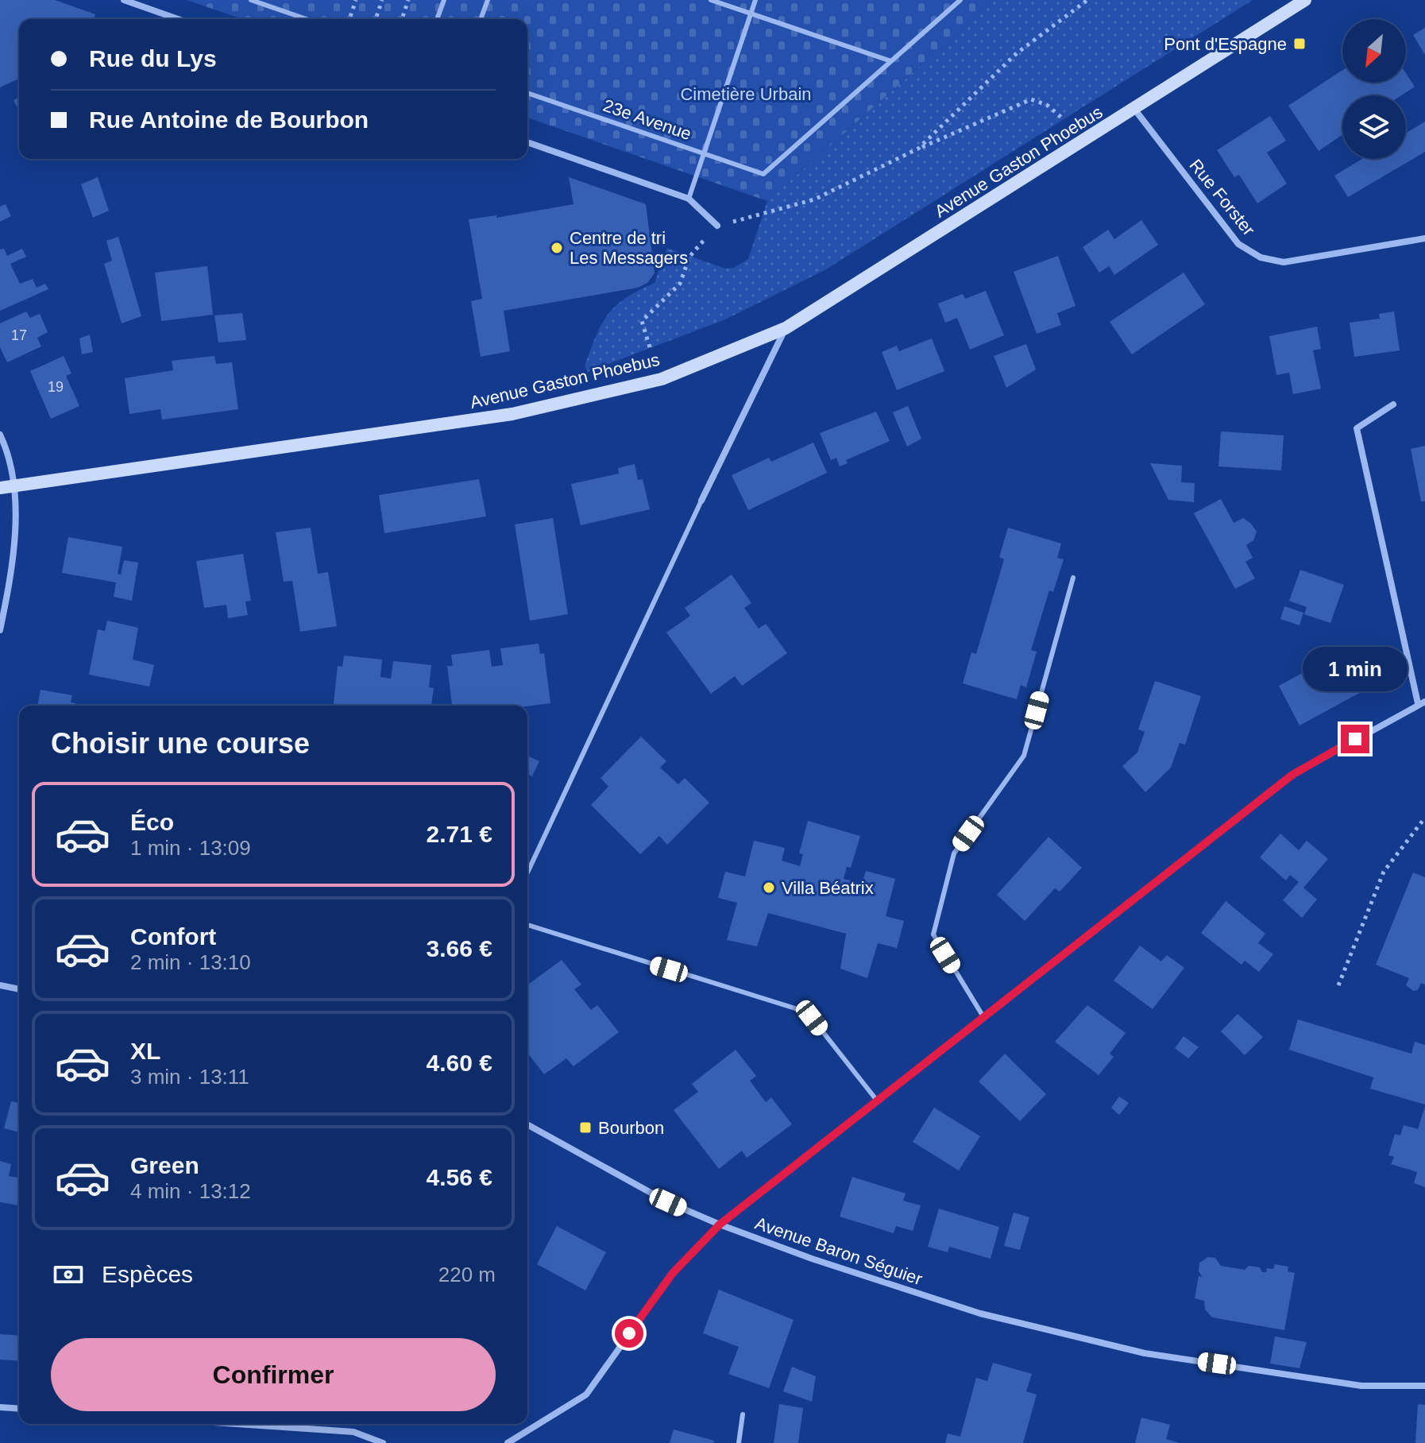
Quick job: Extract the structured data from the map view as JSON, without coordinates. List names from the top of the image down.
{
  "streets": {
    "main road": ["Avenue Gaston Phoebus"],
    "street": ["Rue Forster", "Avenue Baron Séguier"],
    "lane": ["23e Avenue"]
  },
  "crossings": [
    ["Avenue Gaston Phoebus", "Rue Forster"]
  ],
  "parks": ["Cimetière Urbain"],
  "places": {
    "transit": ["Pont d'Espagne", "Bourbon"],
    "other": ["Centre de tri Les Messagers", "Villa Béatrix"]
  },
  "house_numbers": ["17", "19"],
  "north": "bottom left",
  "page": {
    "banner": ["Rue du Lys", "Rue Antoine de Bourbon"],
    "bubble": "1 min",
    "heading": "Choisir une course",
    "list": [
      {
        "name": "Éco",
        "note": "1 min · 13:09",
        "value": "2.71 €"
      },
      {
        "name": "Confort",
        "note": "2 min · 13:10",
        "value": "3.66 €"
      },
      {
        "name": "XL",
        "note": "3 min · 13:11",
        "value": "4.60 €"
      },
      {
        "name": "Green",
        "note": "4 min · 13:12",
        "value": "4.56 €"
      }
    ],
    "pay": ["Espèces", "220 m"],
    "buttons": "Confirmer"
  }
}
